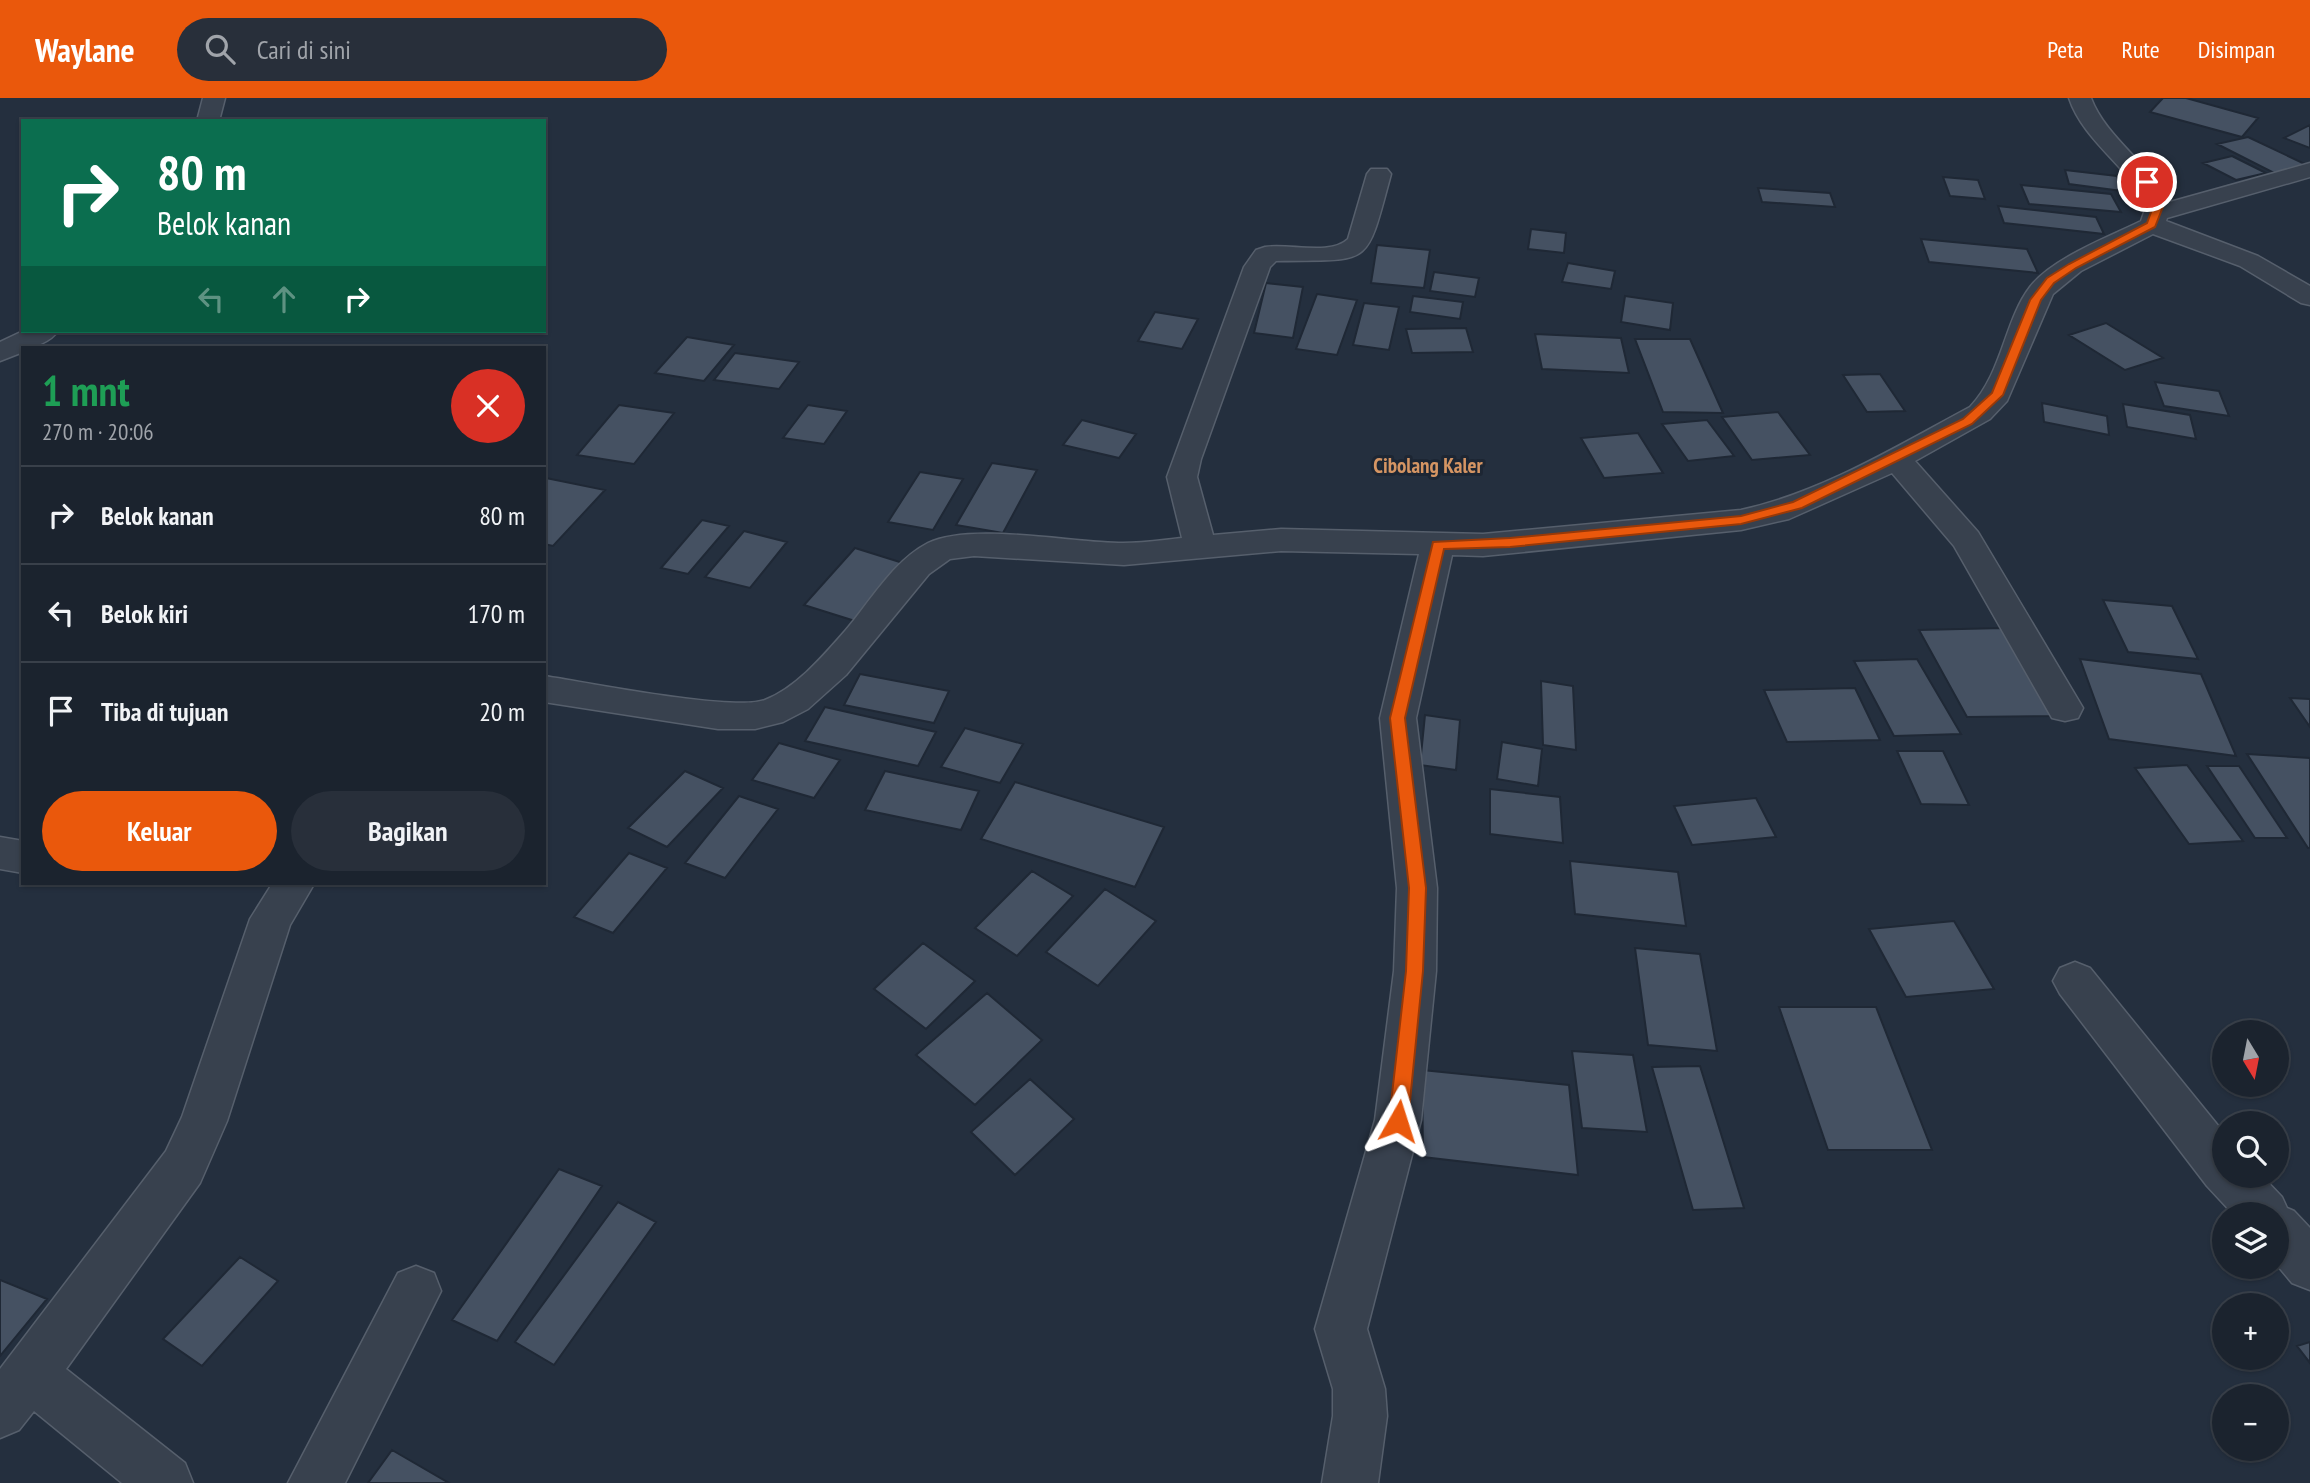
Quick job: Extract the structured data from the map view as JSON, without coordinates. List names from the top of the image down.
{
  "districts": ["Cibolang Kaler"],
  "north": "bottom",
  "page": {
    "header": "Waylane",
    "search": "Cari di sini",
    "nav": ["Peta", "Rute", "Disimpan"],
    "turn": ["80 m", "Belok kanan"],
    "heading": ["1 mnt", "270 m · 20:06"],
    "list": [
      {
        "name": "Belok kanan",
        "value": "80 m"
      },
      {
        "name": "Belok kiri",
        "value": "170 m"
      },
      {
        "name": "Tiba di tujuan",
        "value": "20 m"
      }
    ],
    "buttons": ["Keluar", "Bagikan"],
    "map_buttons": ["+", "−"]
  }
}
